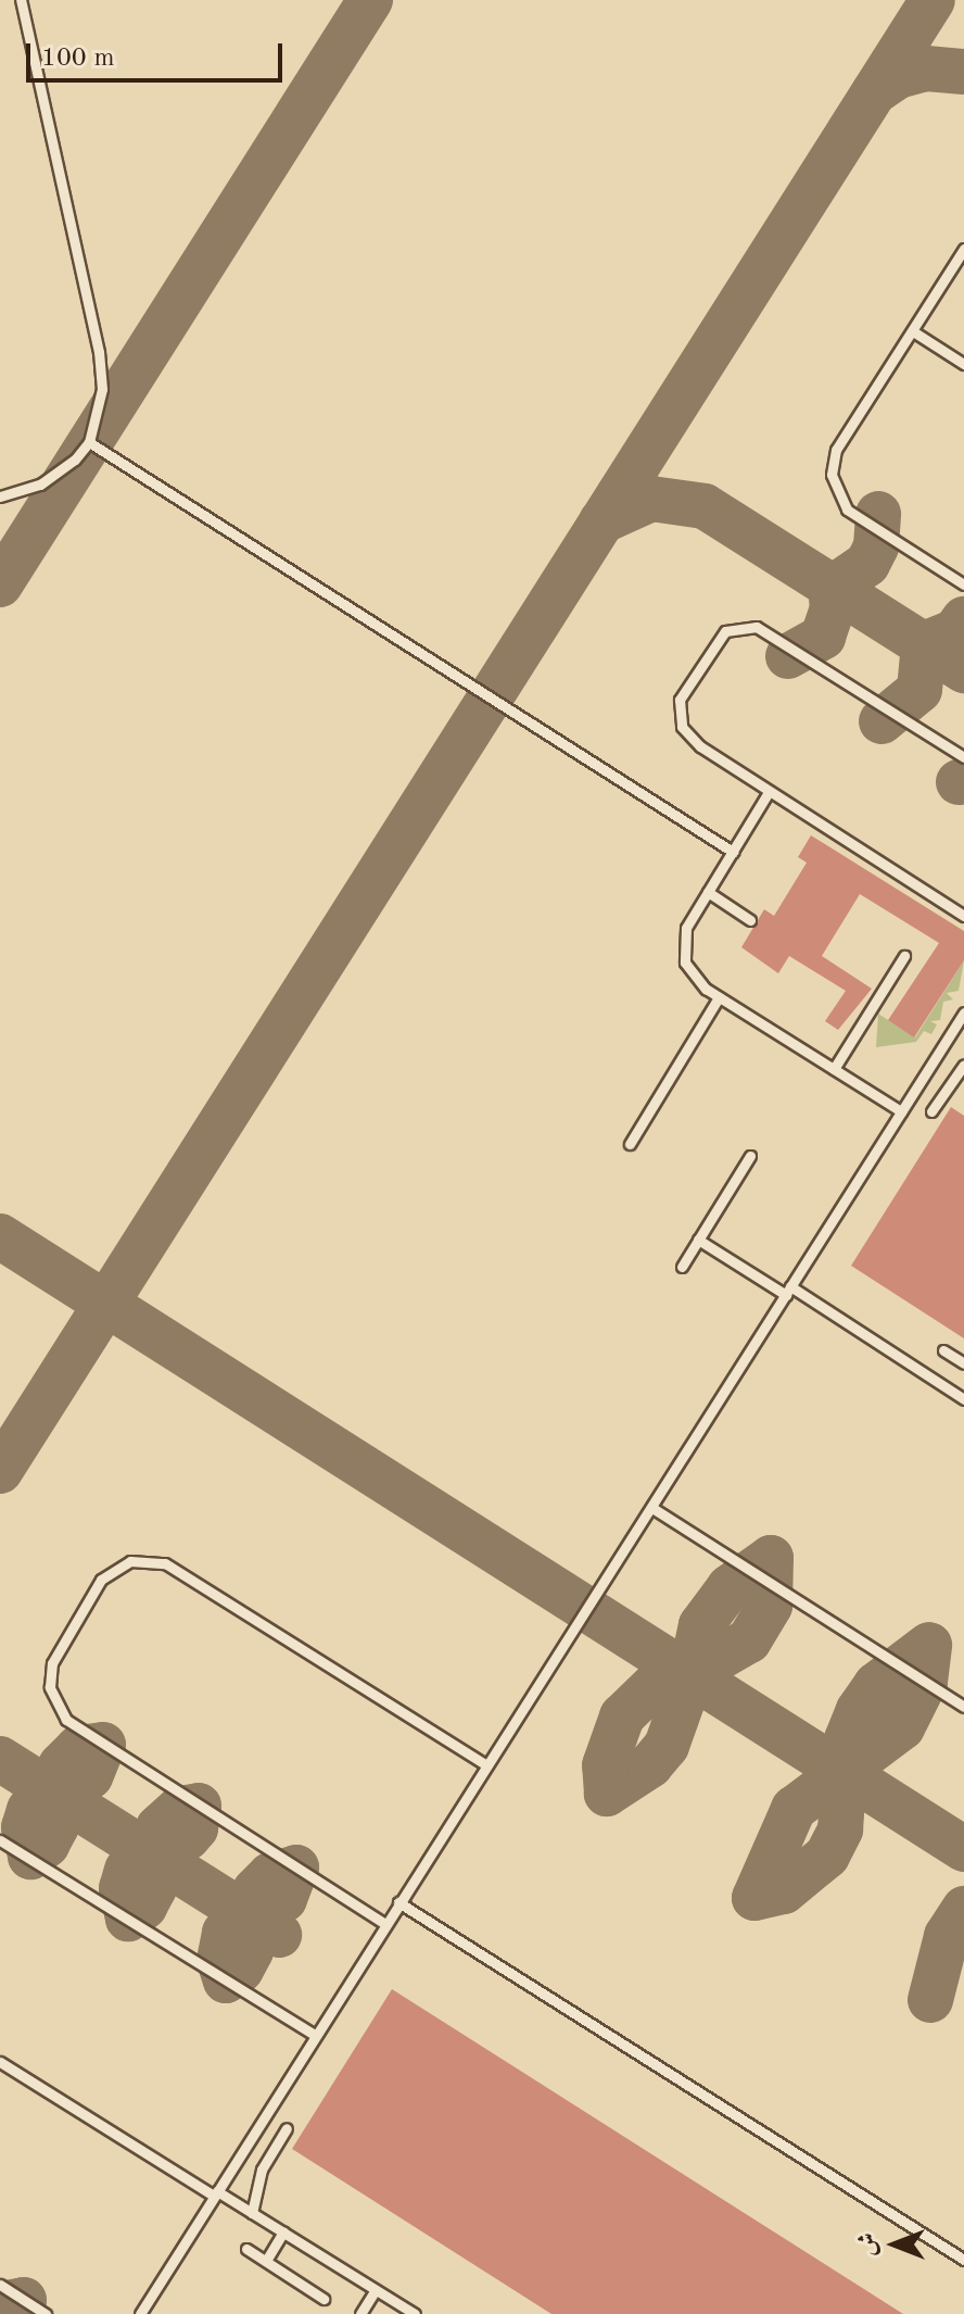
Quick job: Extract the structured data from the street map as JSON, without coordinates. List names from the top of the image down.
{
  "scale_bar": "100 m",
  "north": "left"
}
